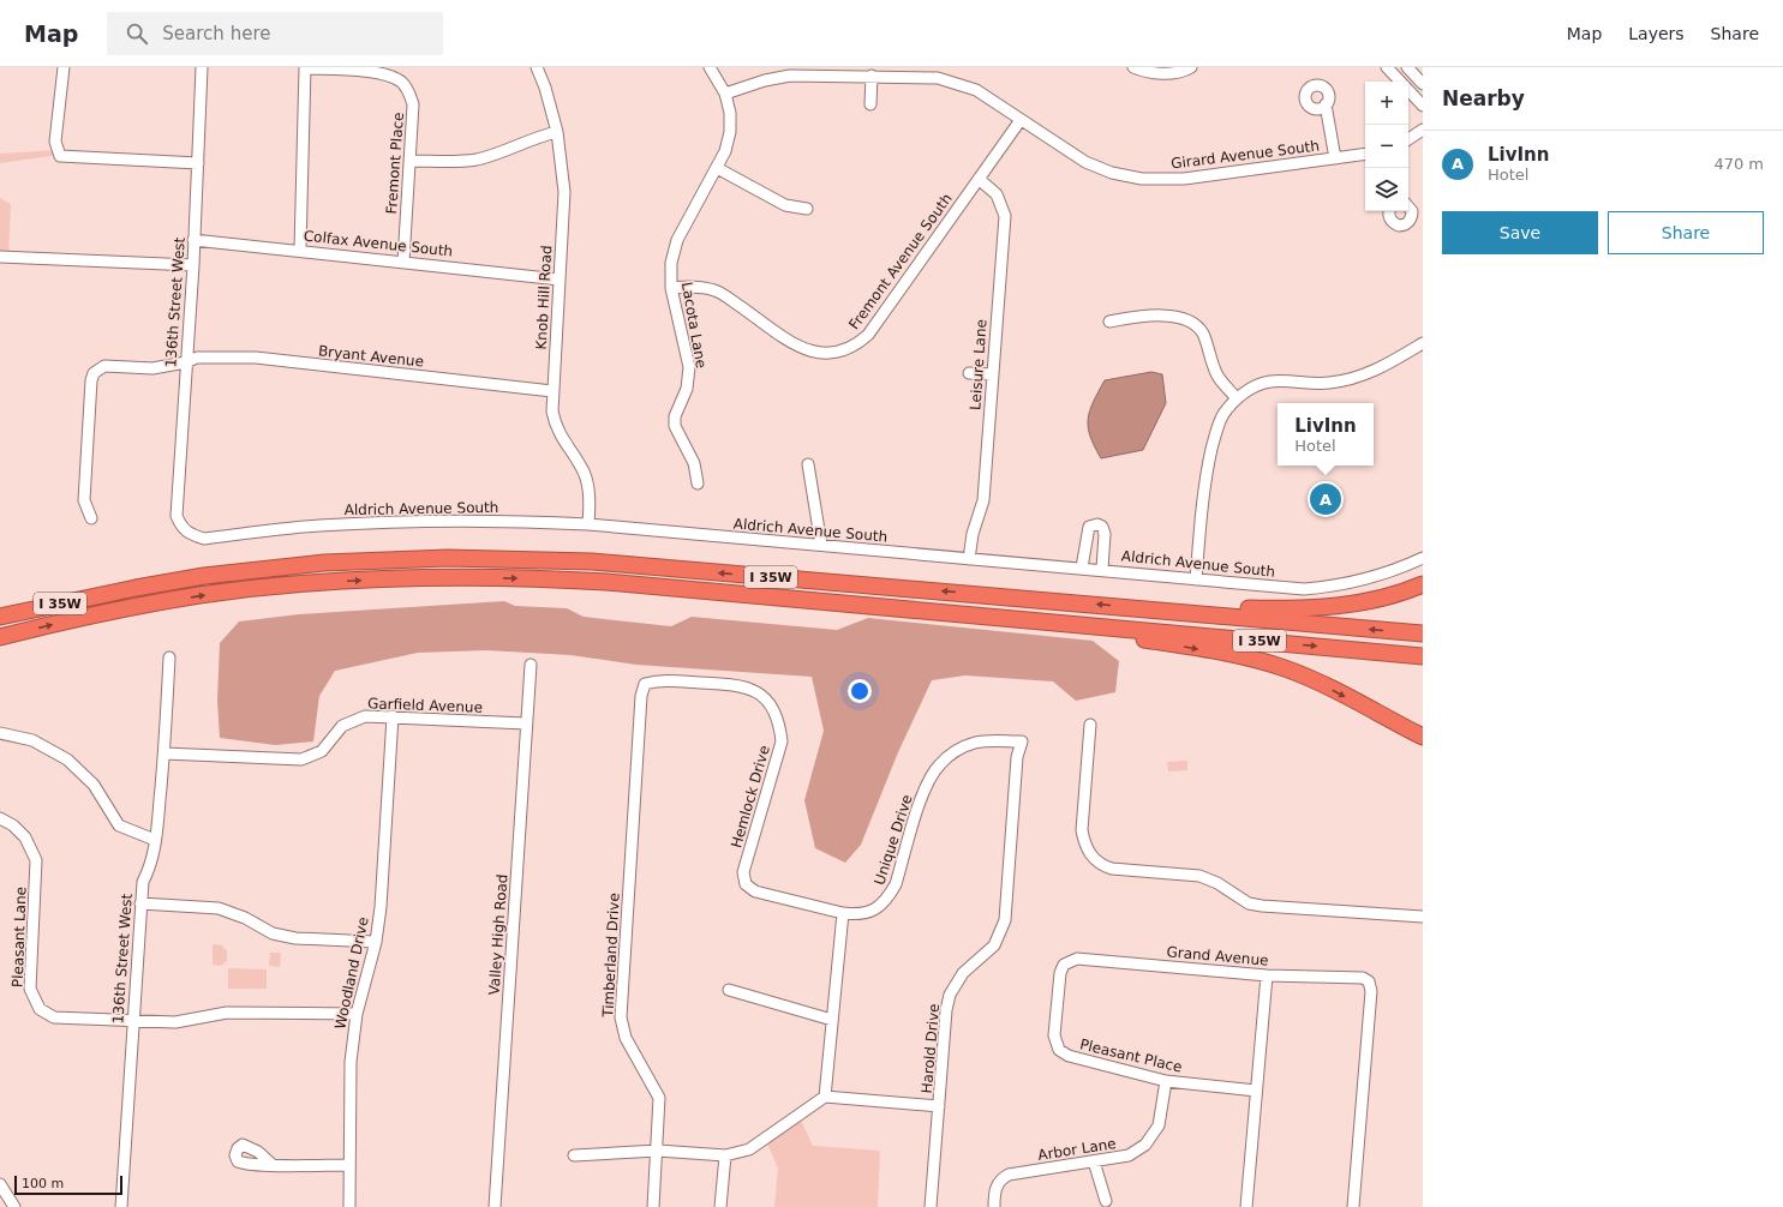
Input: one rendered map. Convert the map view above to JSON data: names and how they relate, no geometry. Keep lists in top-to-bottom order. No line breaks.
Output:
{"streets":{"highway":["I 35W"],"street":["Girard Avenue South","Fremont Place","Colfax Avenue South","Fremont Avenue South","Knob Hill Road","136th Street West","Lacota Lane","Bryant Avenue","Leisure Lane","Aldrich Avenue South","Garfield Avenue","Hemlock Drive","Unique Drive","Valley High Road","Pleasant Lane","Timberland Drive","Grand Avenue","Woodland Drive","Harold Drive","Pleasant Place","Arbor Lane"]},"crossings":[["Girard Avenue South","Fremont Avenue South"],["Girard Avenue South","Lacota Lane"],["Fremont Place","Colfax Avenue South"],["Colfax Avenue South","Knob Hill Road"],["Colfax Avenue South","136th Street West"],["Fremont Avenue South","Lacota Lane"],["Fremont Avenue South","Leisure Lane"],["Knob Hill Road","Bryant Avenue"],["Knob Hill Road","Aldrich Avenue South"],["136th Street West","Bryant Avenue"],["136th Street West","Aldrich Avenue South"],["136th Street West","Garfield Avenue"],["136th Street West","Pleasant Lane"],["Leisure Lane","Aldrich Avenue South"],["Garfield Avenue","Valley High Road"],["Garfield Avenue","Woodland Drive"],["Hemlock Drive","Unique Drive"],["Hemlock Drive","Timberland Drive"],["Unique Drive","Harold Drive"],["Pleasant Lane","Woodland Drive"],["Grand Avenue","Pleasant Place"],["Pleasant Place","Arbor Lane"]],"scale_bar":"100 m","page":{"header":"Map","search":"Search here","nav":["Map","Layers","Share"],"heading":"Nearby","map_buttons":["+","−"],"list":[{"mark":"A","name":"LivInn","note":"Hotel","value":"470 m"}],"buttons":["Save","Share"],"popup":["LivInn","Hotel"],"pins":"A","scale":"100 m"}}
